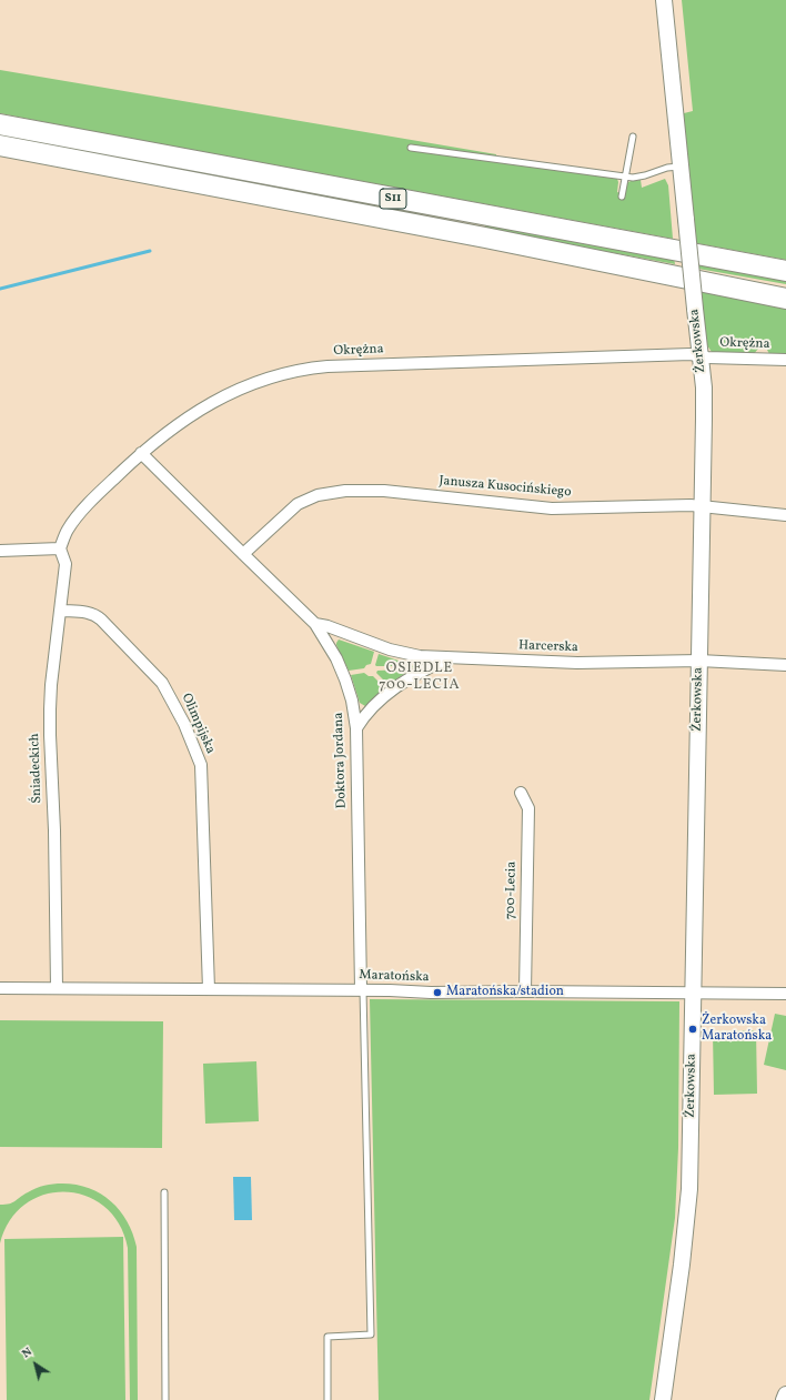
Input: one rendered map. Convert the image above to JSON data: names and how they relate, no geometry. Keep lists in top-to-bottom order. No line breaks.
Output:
{"streets":{"highway":["S11"],"street":["Żerkowska","Okrężna","Janusza Kusocińskiego","Harcerska","Olimpijska","Doktora Jordana","Śniadeckich","700-Lecia","Maratońska"]},"crossings":[["Żerkowska","Okrężna"],["Żerkowska","Janusza Kusocińskiego"],["Żerkowska","Harcerska"],["Żerkowska","Maratońska"],["Okrężna","Doktora Jordana"],["Okrężna","Śniadeckich"],["Janusza Kusocińskiego","Doktora Jordana"],["Harcerska","Doktora Jordana"],["Olimpijska","Śniadeckich"],["Olimpijska","Maratońska"],["Doktora Jordana","Maratońska"],["Śniadeckich","Maratońska"],["700-Lecia","Maratońska"]],"districts":["OSIEDLE 700-LECIA"],"places":["Maratońska/stadion","Żerkowska Maratońska"],"north":"top left"}
